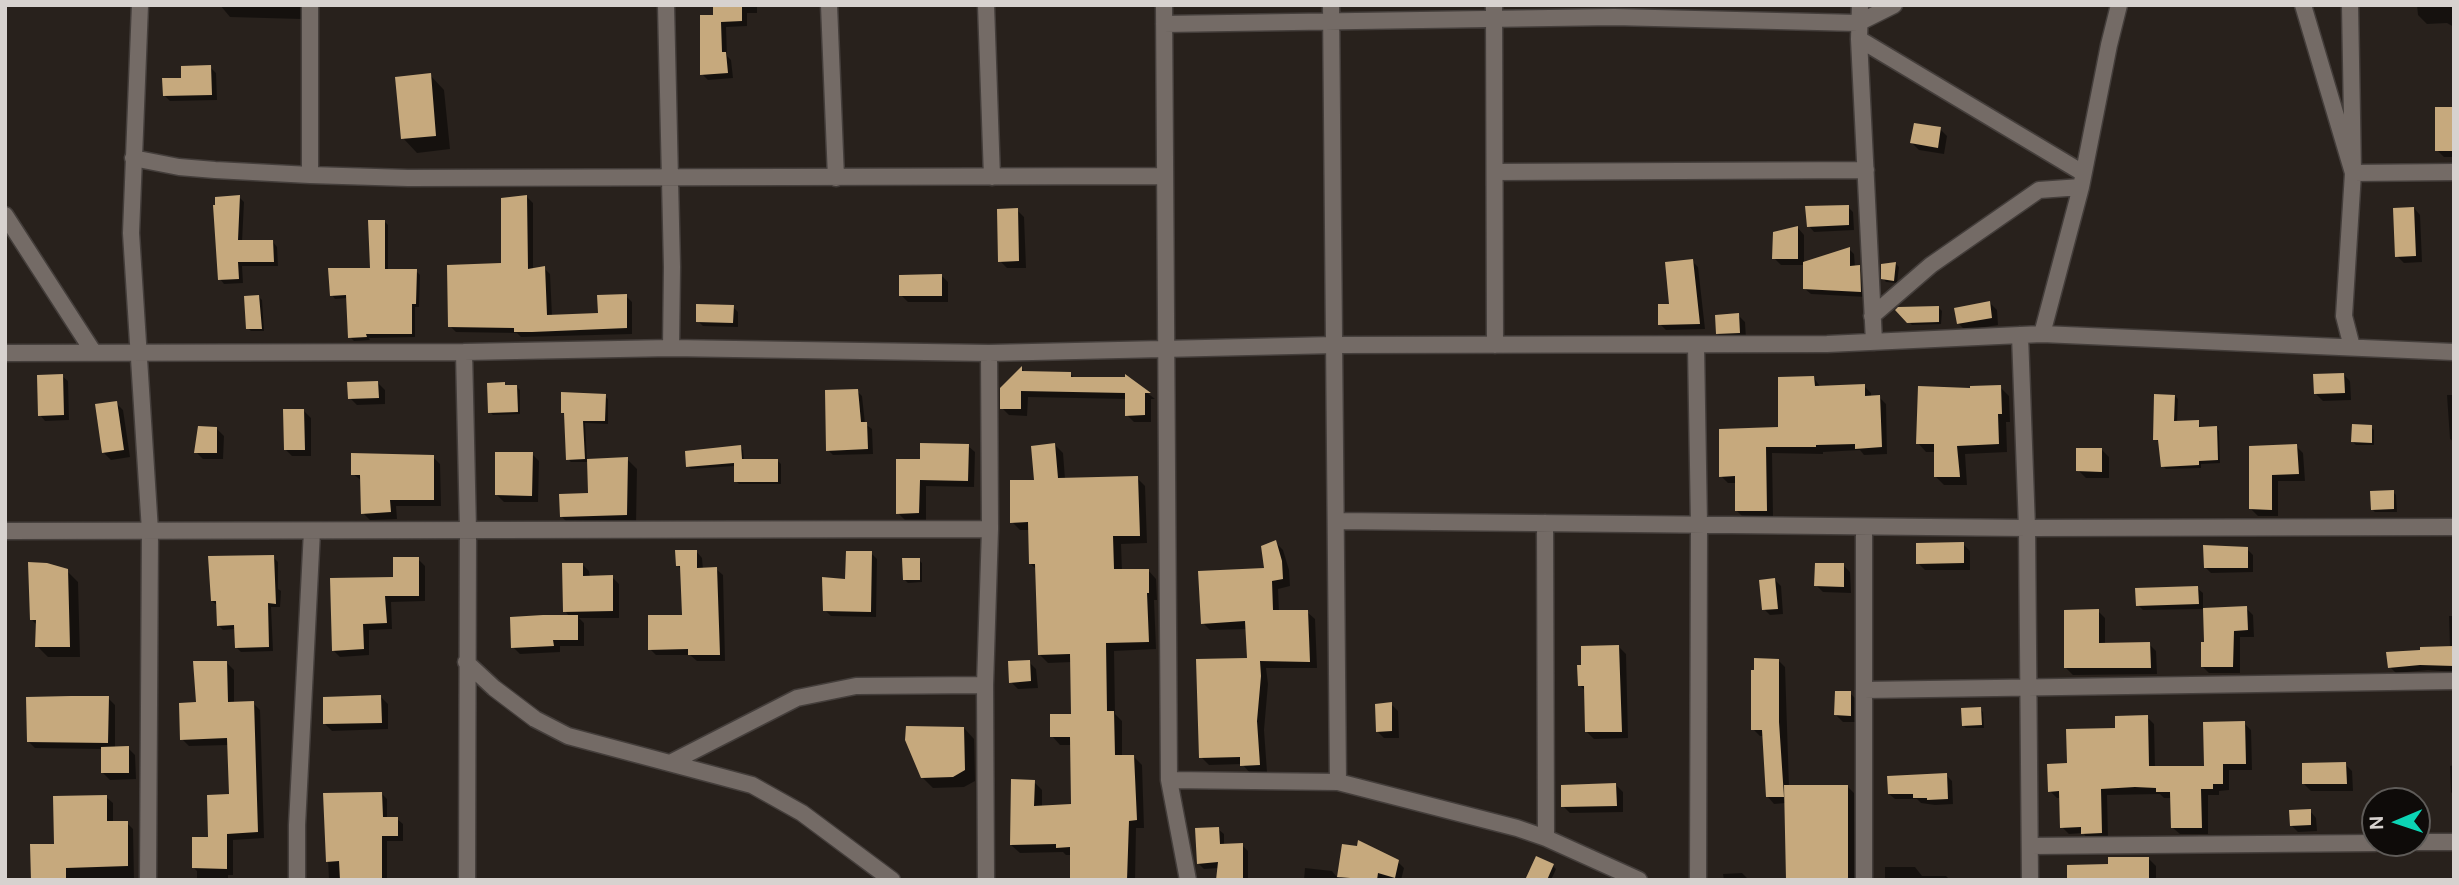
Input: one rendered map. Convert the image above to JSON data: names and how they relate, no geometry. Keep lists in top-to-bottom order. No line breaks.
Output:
{"north":"left"}
